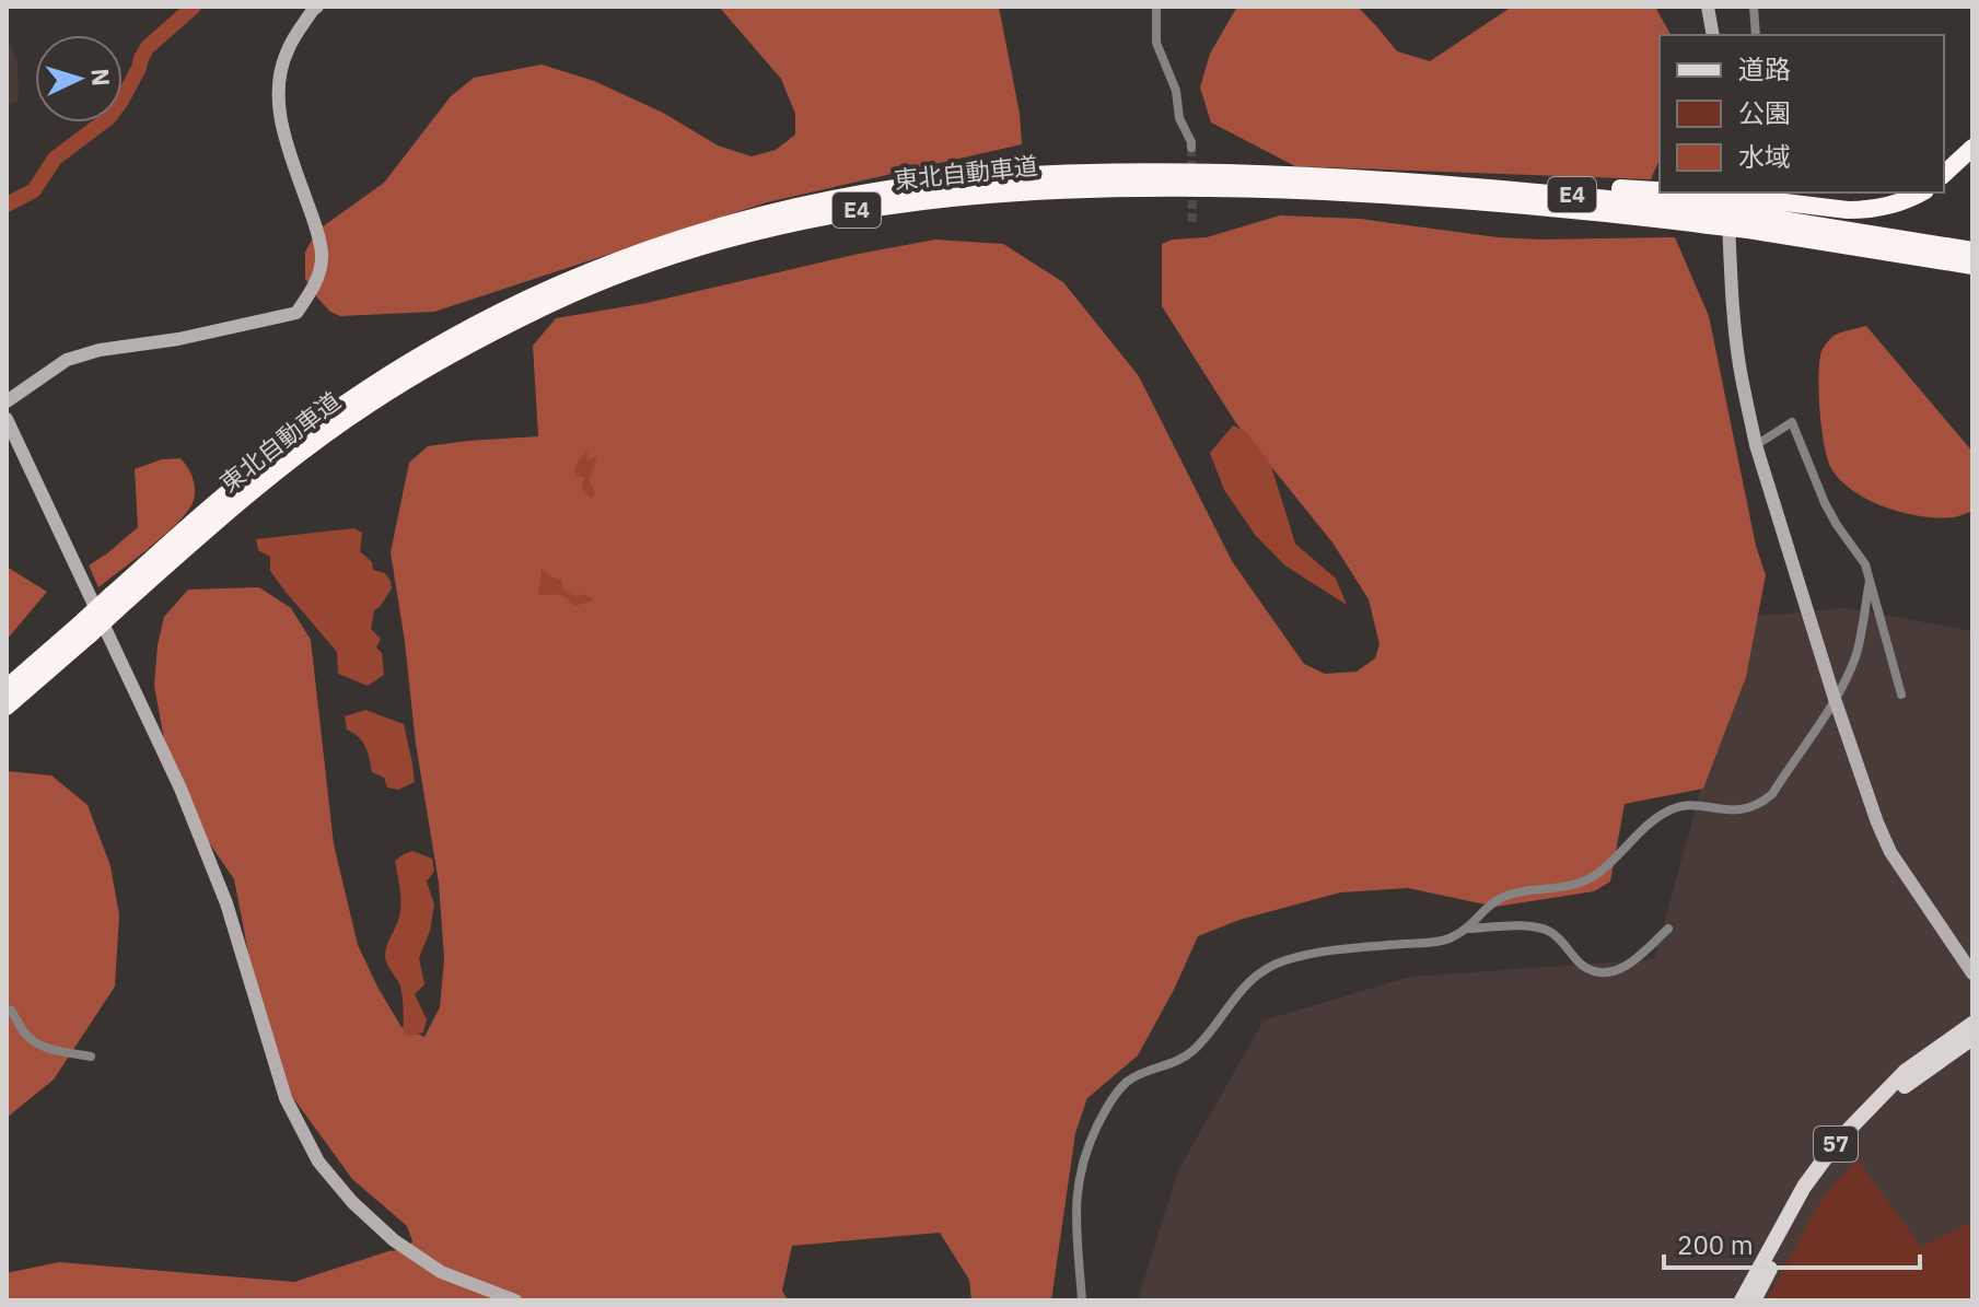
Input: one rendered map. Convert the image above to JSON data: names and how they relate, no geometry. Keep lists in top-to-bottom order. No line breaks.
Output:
{"streets":{"highway":["東北自動車道","E4"],"main road":["57"]},"legend":["道路","公園","水域"],"scale_bar":"200 m","north":"right"}
